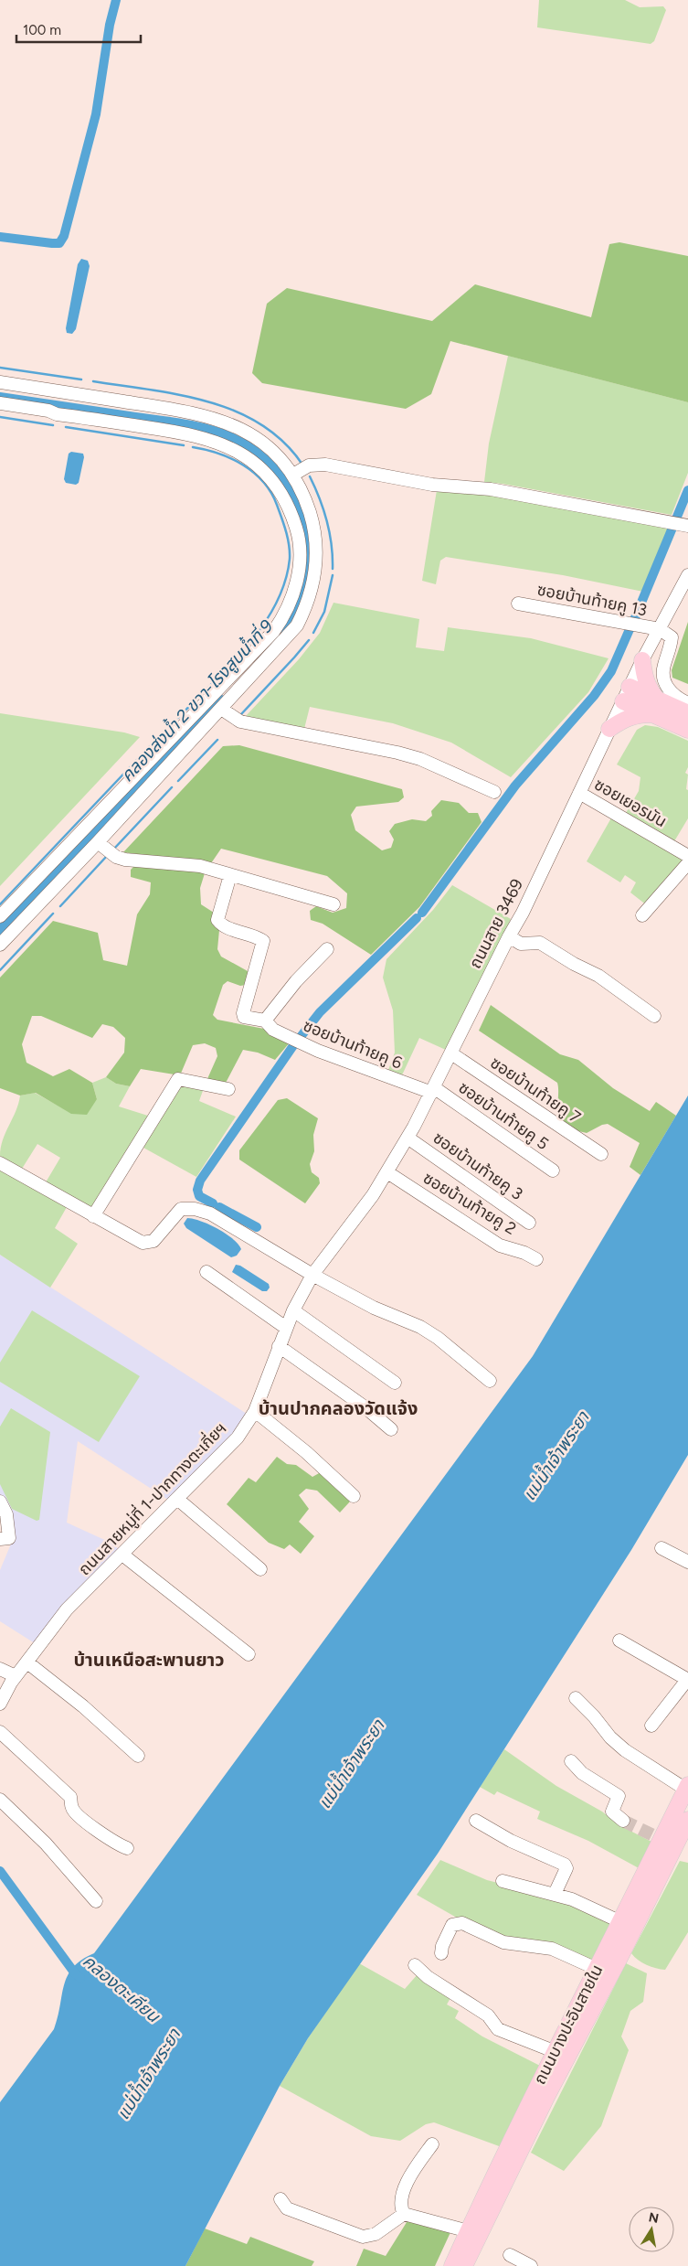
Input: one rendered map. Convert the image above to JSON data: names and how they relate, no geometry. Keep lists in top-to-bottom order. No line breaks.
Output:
{"streets":{"main road":["ถนนบางปะอินสายใน"],"street":["ซอยบ้านท้ายคู 13","ซอยเยอรมัน","ถนนสาย 3469","ซอยบ้านท้ายคู 6","ซอยบ้านท้ายคู 7","ซอยบ้านท้ายคู 5","ซอยบ้านท้ายคู 3","ซอยบ้านท้ายคู 2","ถนนสายหมู่ที่ 1-ปากทางตะเกี่ยฯ"]},"crossings":[["ซอยบ้านท้ายคู 13","ถนนสาย 3469"],["ซอยเยอรมัน","ถนนสาย 3469"],["ถนนสาย 3469","ซอยบ้านท้ายคู 6"],["ถนนสาย 3469","ซอยบ้านท้ายคู 7"],["ถนนสาย 3469","ซอยบ้านท้ายคู 5"],["ถนนสาย 3469","ซอยบ้านท้ายคู 3"],["ถนนสาย 3469","ซอยบ้านท้ายคู 2"],["ถนนสาย 3469","ถนนสายหมู่ที่ 1-ปากทางตะเกี่ยฯ"],["ซอยบ้านท้ายคู 6","ซอยบ้านท้ายคู 5"]],"districts":["บ้านปากคลองวัดแจ้ง","บ้านเหนือสะพานยาว"],"water":["คลองส่งน้ำ 2 ขวา-โรงสูบน้ำที่ 9","แม่น้ำเจ้าพระยา","คลองตะเคียน"],"scale_bar":"100 m","north":"top"}
